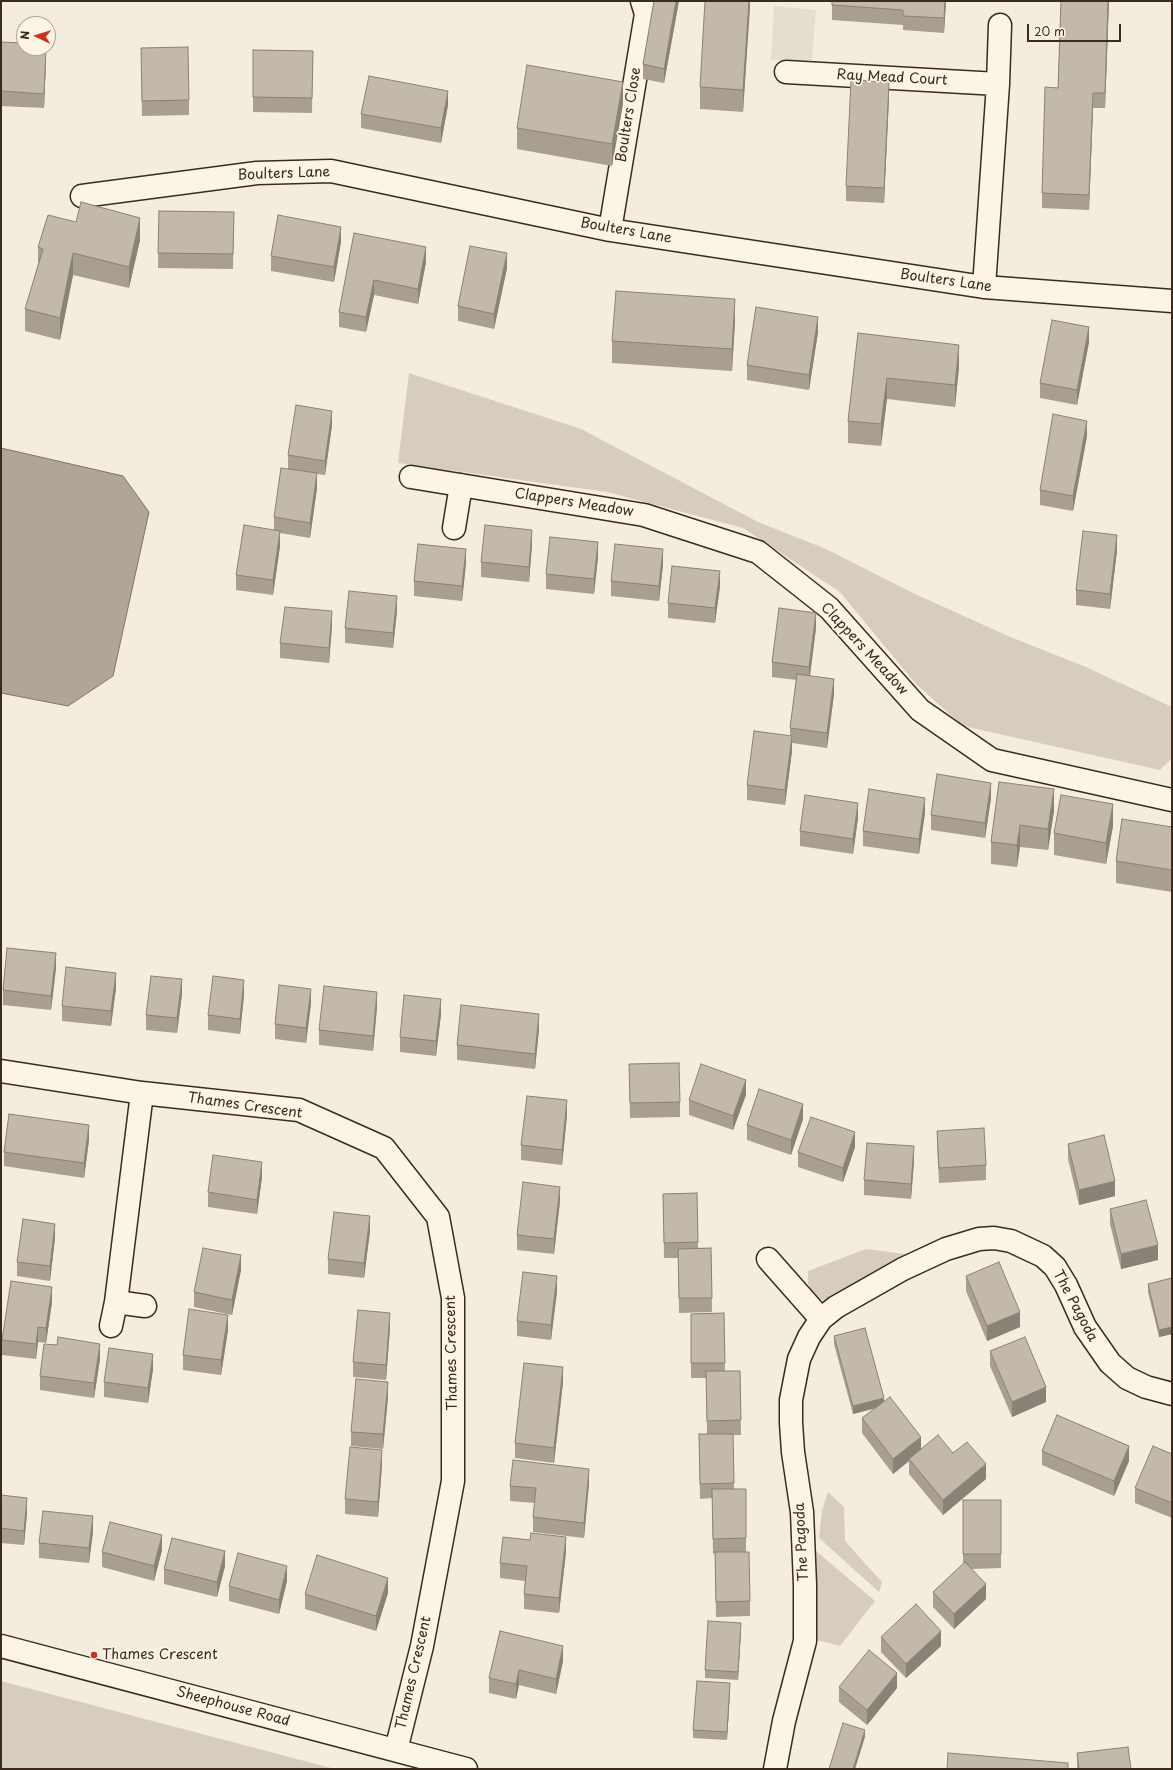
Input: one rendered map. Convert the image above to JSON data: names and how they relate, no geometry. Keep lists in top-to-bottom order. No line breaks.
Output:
{"streets":{"street":["Ray Mead Court","Boulters Close","Boulters Lane","Clappers Meadow","Thames Crescent","The Pagoda","Sheephouse Road"]},"crossings":[["Boulters Close","Boulters Lane"],["Thames Crescent","Sheephouse Road"]],"places":["Thames Crescent"],"scale_bar":"20 m","north":"left"}
